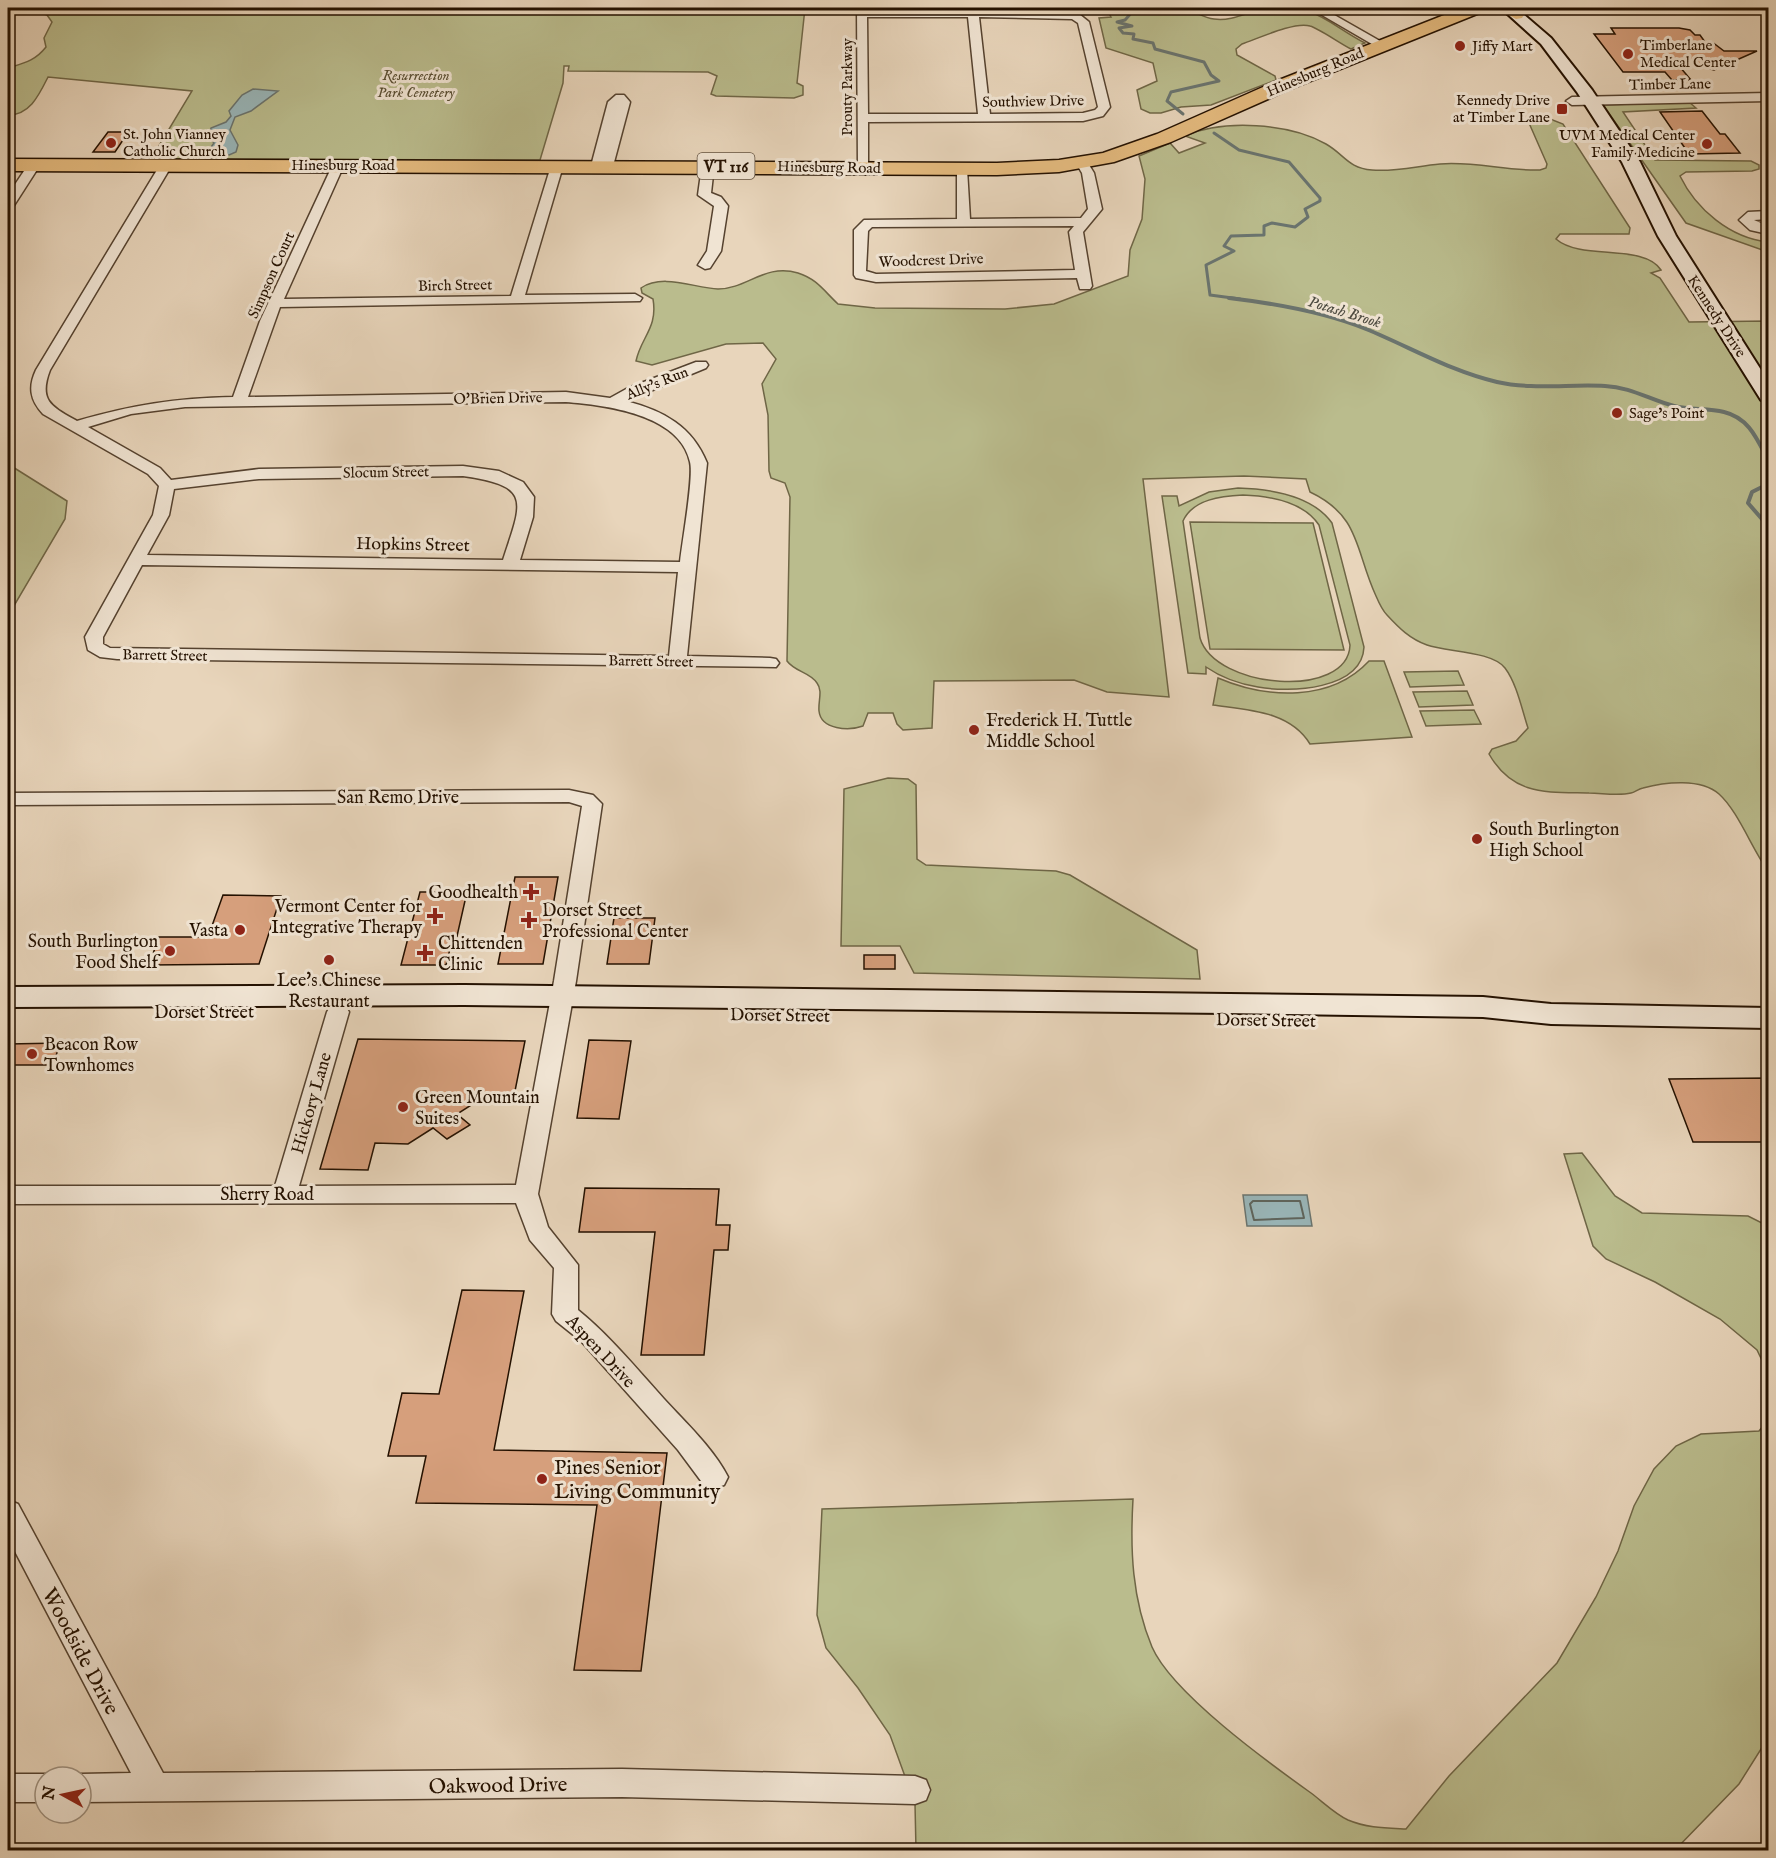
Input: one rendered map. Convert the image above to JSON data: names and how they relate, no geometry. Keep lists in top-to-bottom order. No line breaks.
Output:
{"streets":{"main road":["Hinesburg Road","VT 116","Kennedy Drive","Dorset Street"],"street":["Timber Lane","Prouty Parkway","Southview Drive","Woodcrest Drive","Simpson Court","Birch Street","Ally's Run","O'Brien Drive","Slocum Street","Hopkins Street","Barrett Street","San Remo Drive","Hickory Lane","Sherry Road","Aspen Drive","Woodside Drive","Oakwood Drive"]},"crossings":[["Hinesburg Road","Prouty Parkway"],["Hinesburg Road","Simpson Court"],["Timber Lane","Kennedy Drive"],["Prouty Parkway","Southview Drive"],["Simpson Court","Birch Street"],["Simpson Court","O'Brien Drive"],["Ally's Run","O'Brien Drive"],["O'Brien Drive","Hopkins Street"],["O'Brien Drive","Barrett Street"],["Slocum Street","Hopkins Street"],["Slocum Street","Barrett Street"],["Hopkins Street","Barrett Street"],["San Remo Drive","Dorset Street"],["San Remo Drive","Aspen Drive"],["Dorset Street","Hickory Lane"],["Dorset Street","Aspen Drive"],["Hickory Lane","Sherry Road"],["Sherry Road","Aspen Drive"],["Woodside Drive","Oakwood Drive"]],"water":["Potash Brook"],"parks":["Resurrection Park Cemetery"],"places":{"other":["Jiffy Mart","Timberlane Medical Center","St. John Vianney Catholic Church","UVM Medical Center Family Medicine","Sage's Point","Frederick H. Tuttle Middle School","South Burlington High School","Vasta","South Burlington Food Shelf","Lee's Chinese Restaurant","Beacon Row Townhomes","Green Mountain Suites","Pines Senior Living Community"],"transit":["Kennedy Drive at Timber Lane"],"health":["Goodhealth","Vermont Center for Integrative Therapy","Dorset Street Professional Center","Chittenden Clinic"]},"north":"left"}
